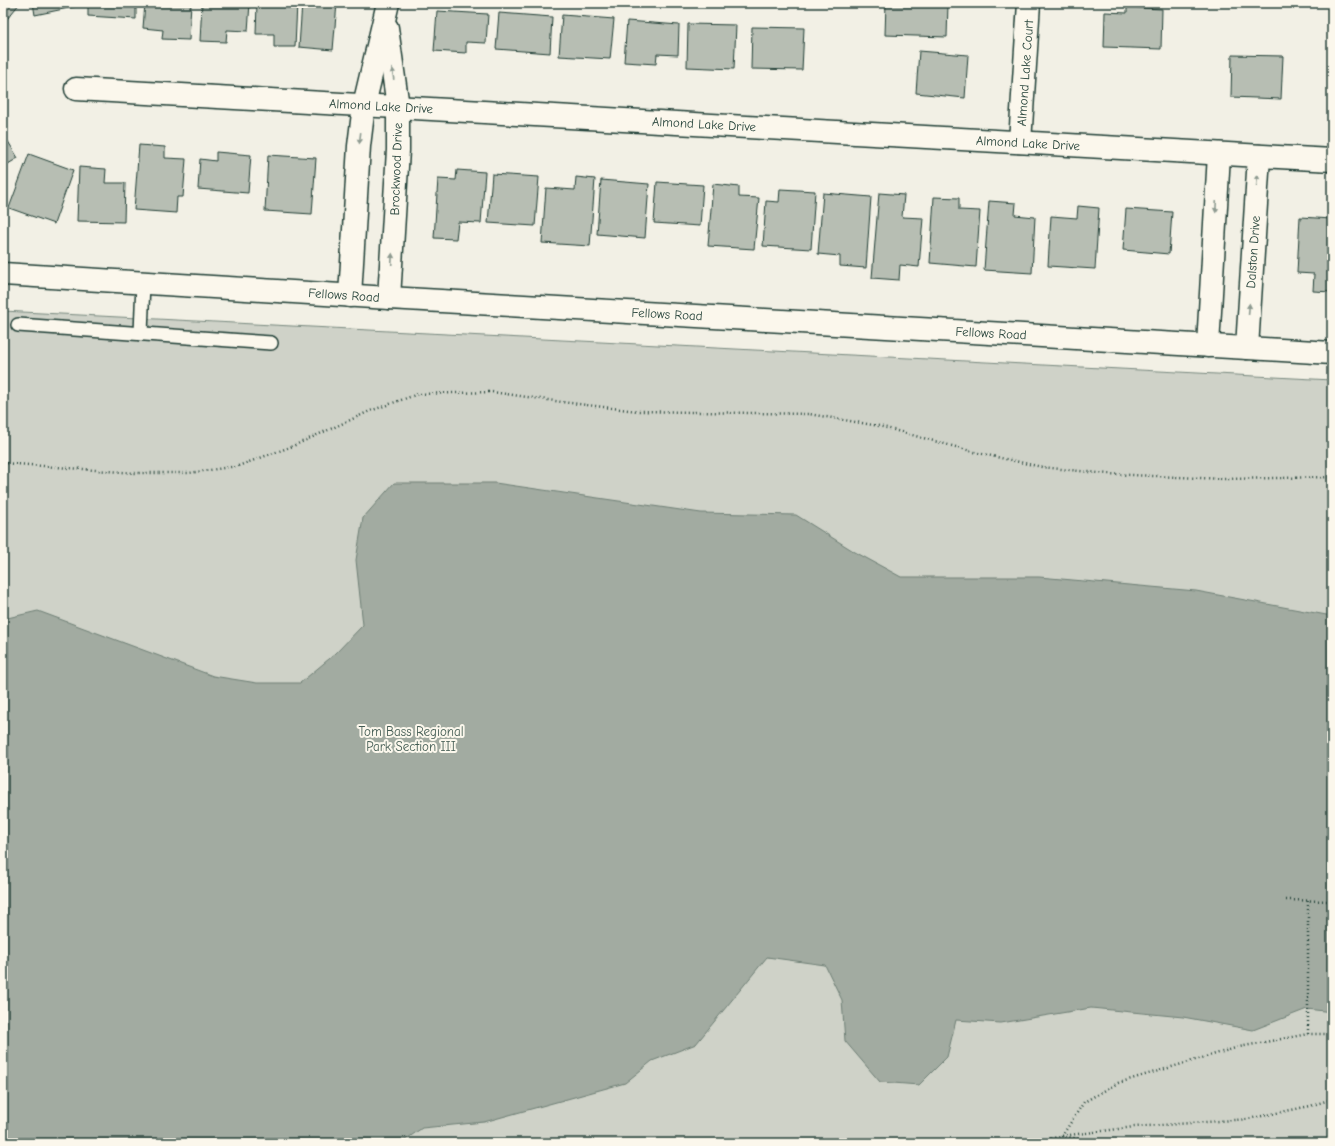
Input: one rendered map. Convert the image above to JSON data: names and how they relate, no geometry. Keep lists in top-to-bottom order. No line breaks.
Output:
{"streets":{"street":["Almond Lake Court","Almond Lake Drive","Brockwood Drive","Dalston Drive","Fellows Road"]},"crossings":[["Almond Lake Court","Almond Lake Drive"],["Almond Lake Drive","Brockwood Drive"],["Almond Lake Drive","Dalston Drive"],["Brockwood Drive","Fellows Road"],["Dalston Drive","Fellows Road"]],"parks":["Tom Bass Regional Park Section III"]}
